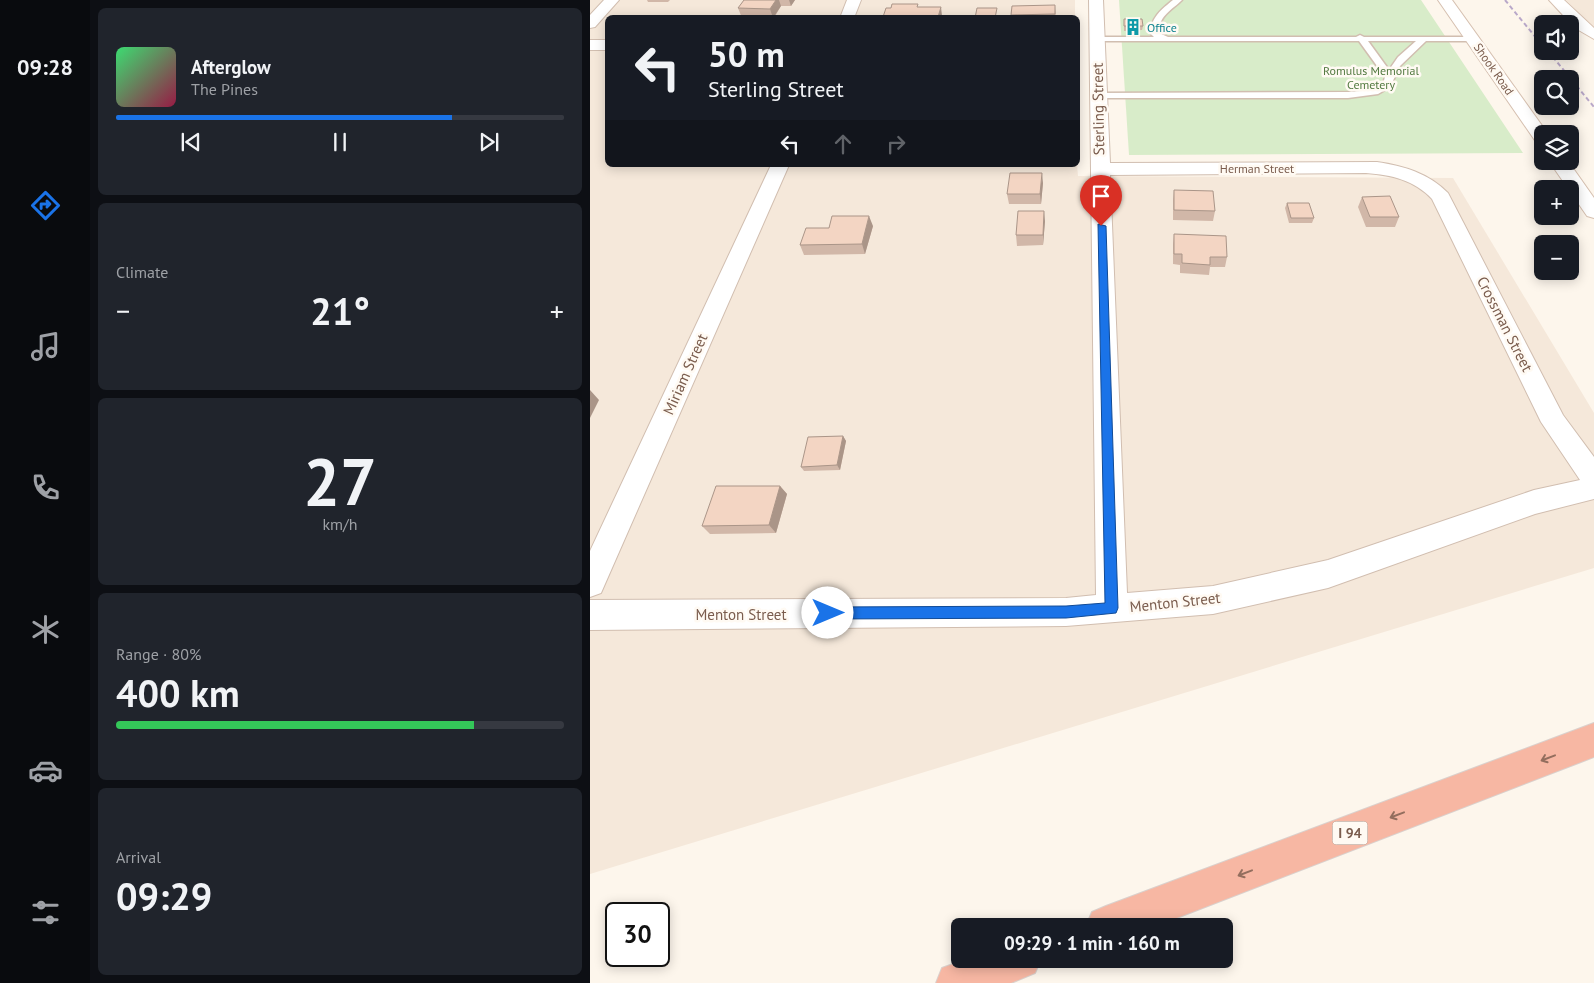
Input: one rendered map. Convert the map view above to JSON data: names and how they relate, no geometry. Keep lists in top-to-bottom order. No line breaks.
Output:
{"streets":{"highway":["I 94"],"street":["Shook Road","Sterling Street","Herman Street","Crossman Street","Miriam Street","Menton Street"]},"crossings":[["Sterling Street","Herman Street"],["Sterling Street","Menton Street"],["Herman Street","Crossman Street"]],"parks":["Romulus Memorial Cemetery"],"places":{"building":["Office"]},"page":{"tabs":"09:28","map_buttons":["+","−"],"turn":["50 m","Sterling Street"],"song":["Afterglow","The Pines"],"tile":["Climate",["27","km/h"],["Range · 80%","400 km"],["Arrival","09:29"]],"heat":["−","21°","+"],"limit":"30","trip":"09:29 · 1 min · 160 m"}}
